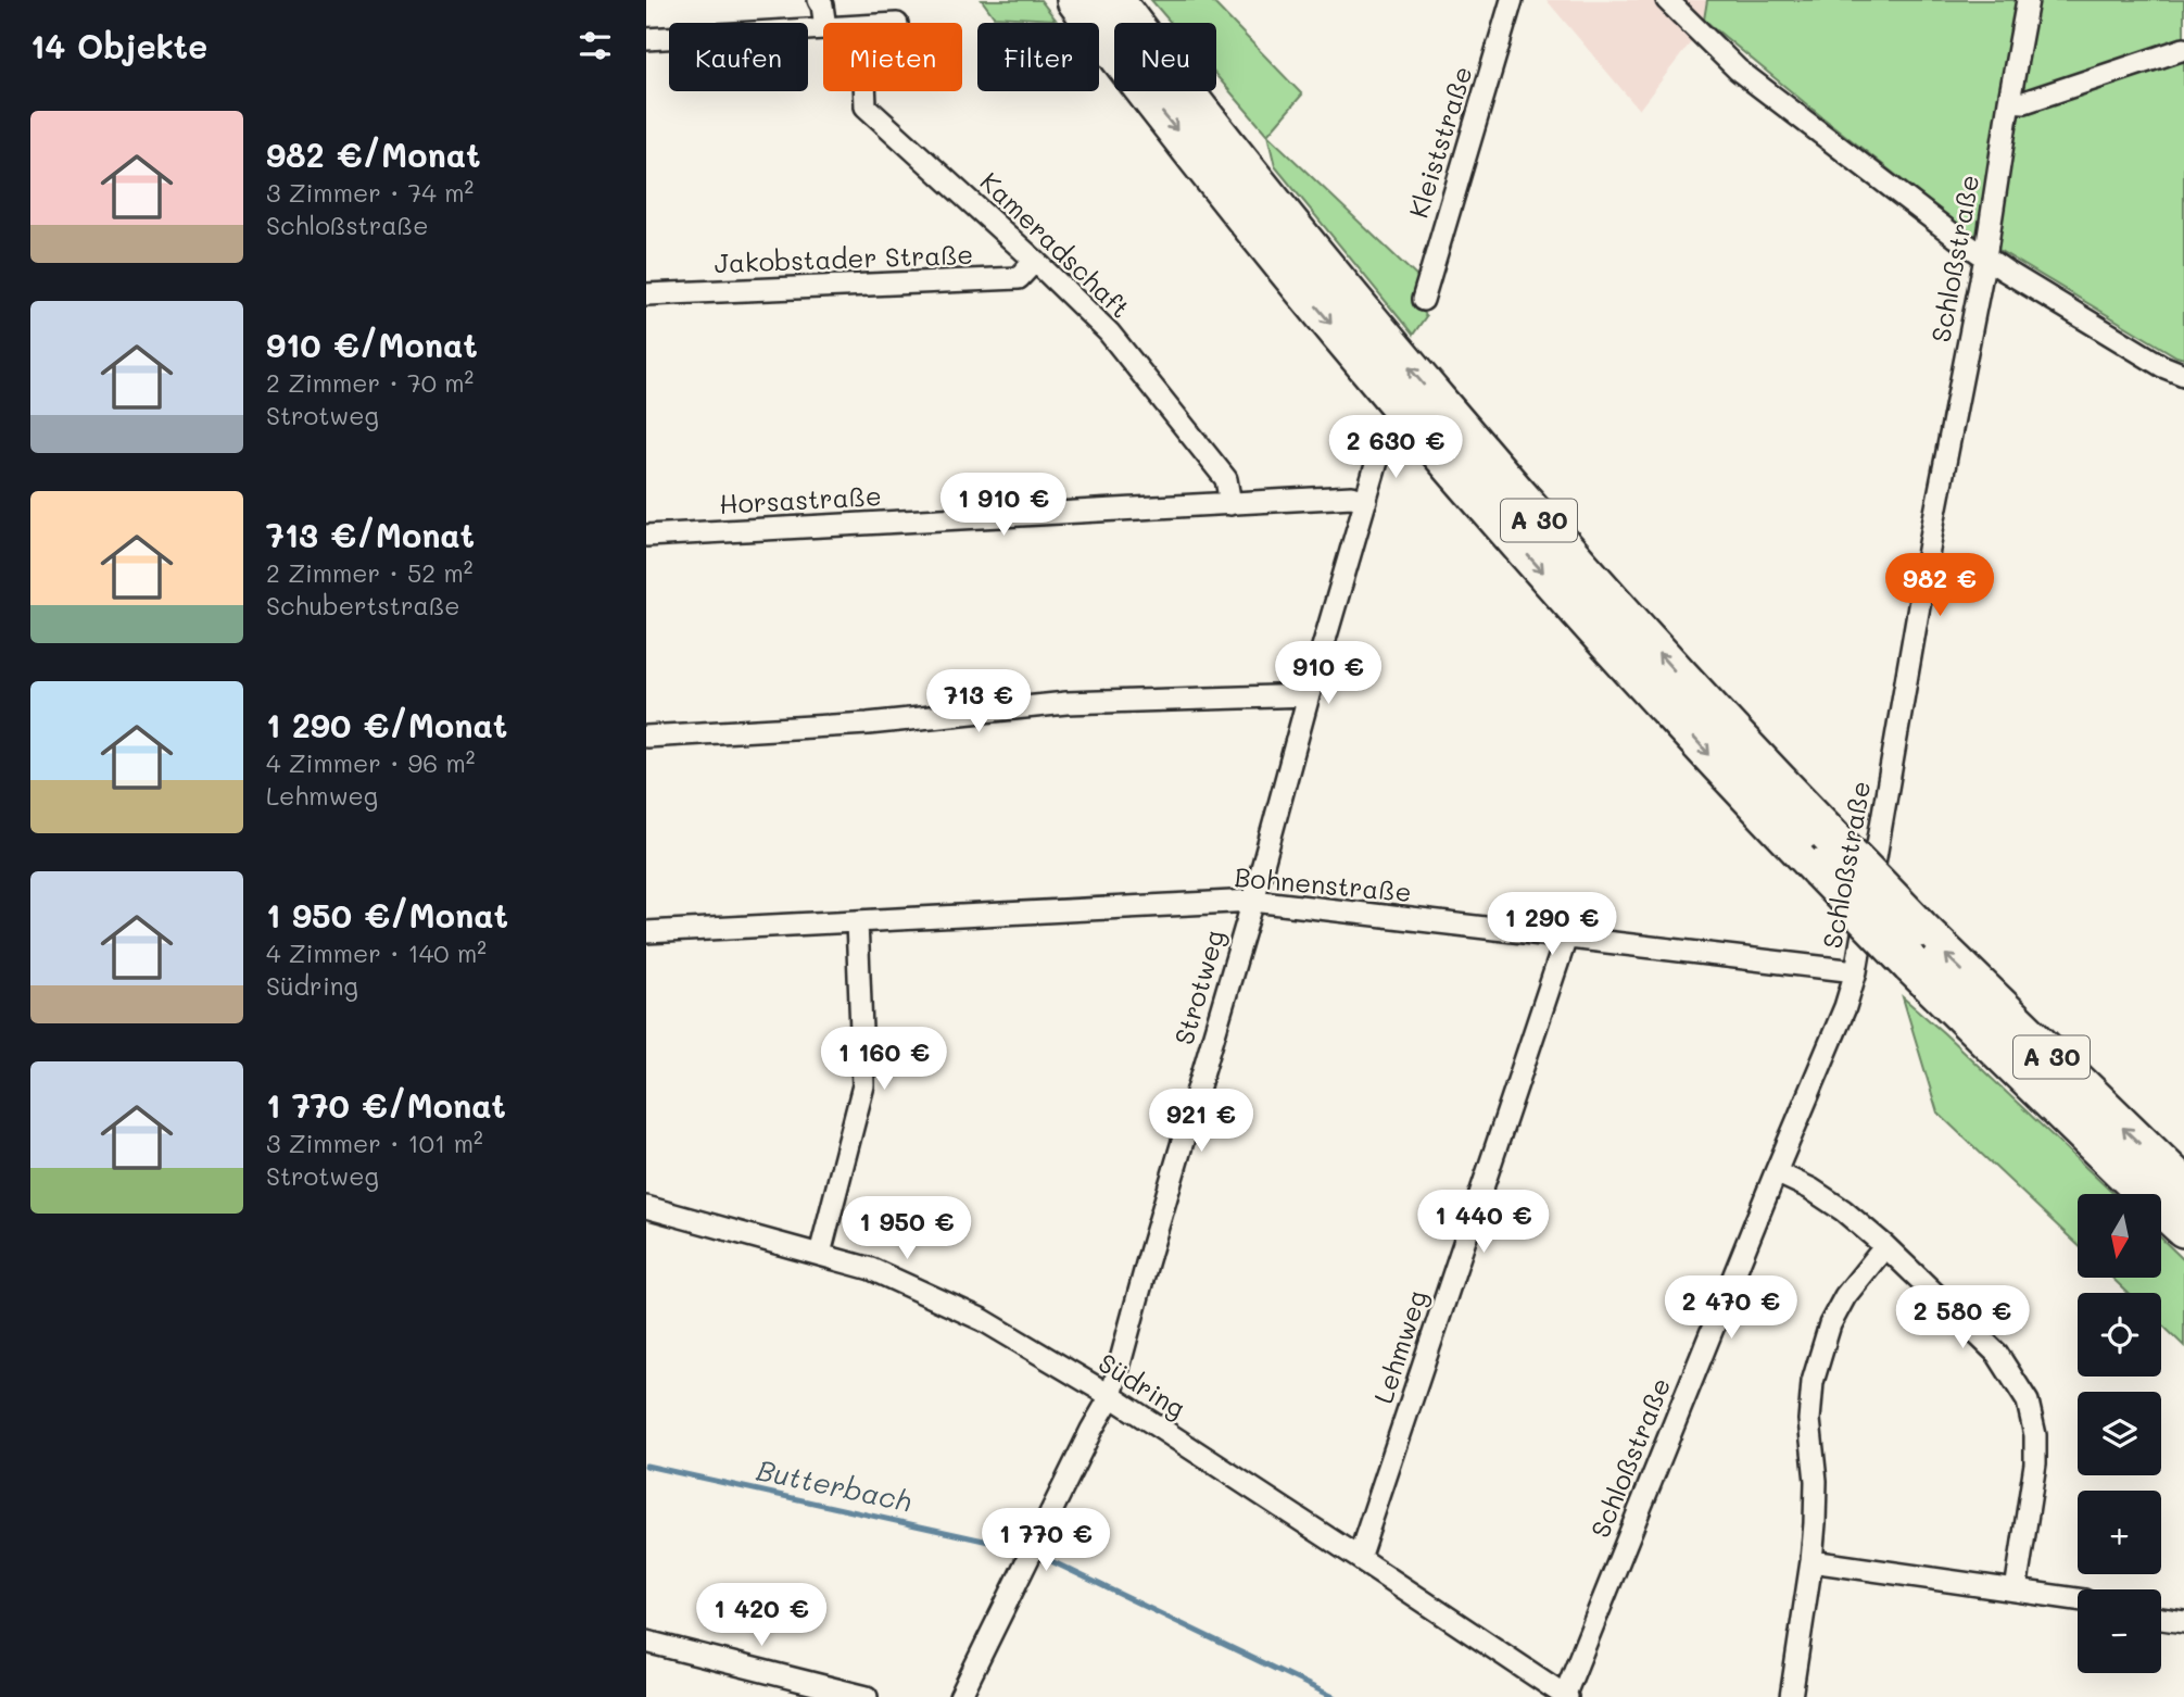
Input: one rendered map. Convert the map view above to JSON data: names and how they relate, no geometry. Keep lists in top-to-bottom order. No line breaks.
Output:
{"streets":{"highway":["A 30"],"street":["Kleiststraße","Kameradschaft","Schloßstraße","Jakobstader Straße","Horsastraße","Bohnenstraße","Strotweg","Lehmweg","Südring"]},"crossings":[["Kameradschaft","Jakobstader Straße"],["Kameradschaft","Horsastraße"],["Schloßstraße","Bohnenstraße"],["Schloßstraße","Südring"],["Horsastraße","Strotweg"],["Bohnenstraße","Strotweg"],["Bohnenstraße","Lehmweg"],["Strotweg","Südring"],["Lehmweg","Südring"]],"water":["Butterbach"],"north":"bottom","page":{"heading":"14 Objekte","chip":["Kaufen","Mieten","Filter","Neu"],"list":[{"name":"982 €/Monat","note":"3 Zimmer · 74 m² · Schloßstraße"},{"name":"910 €/Monat","note":"2 Zimmer · 70 m² · Strotweg"},{"name":"713 €/Monat","note":"2 Zimmer · 52 m² · Schubertstraße"},{"name":"1 290 €/Monat","note":"4 Zimmer · 96 m² · Lehmweg"},{"name":"1 950 €/Monat","note":"4 Zimmer · 140 m² · Südring"},{"name":"1 770 €/Monat","note":"3 Zimmer · 101 m² · Strotweg"}],"price":["2 630 €","1 910 €","982 €","910 €","713 €","1 290 €","1 160 €","921 €","1 440 €","1 950 €","2 470 €","2 580 €","1 770 €","1 420 €"],"map_buttons":["+","−"]}}
